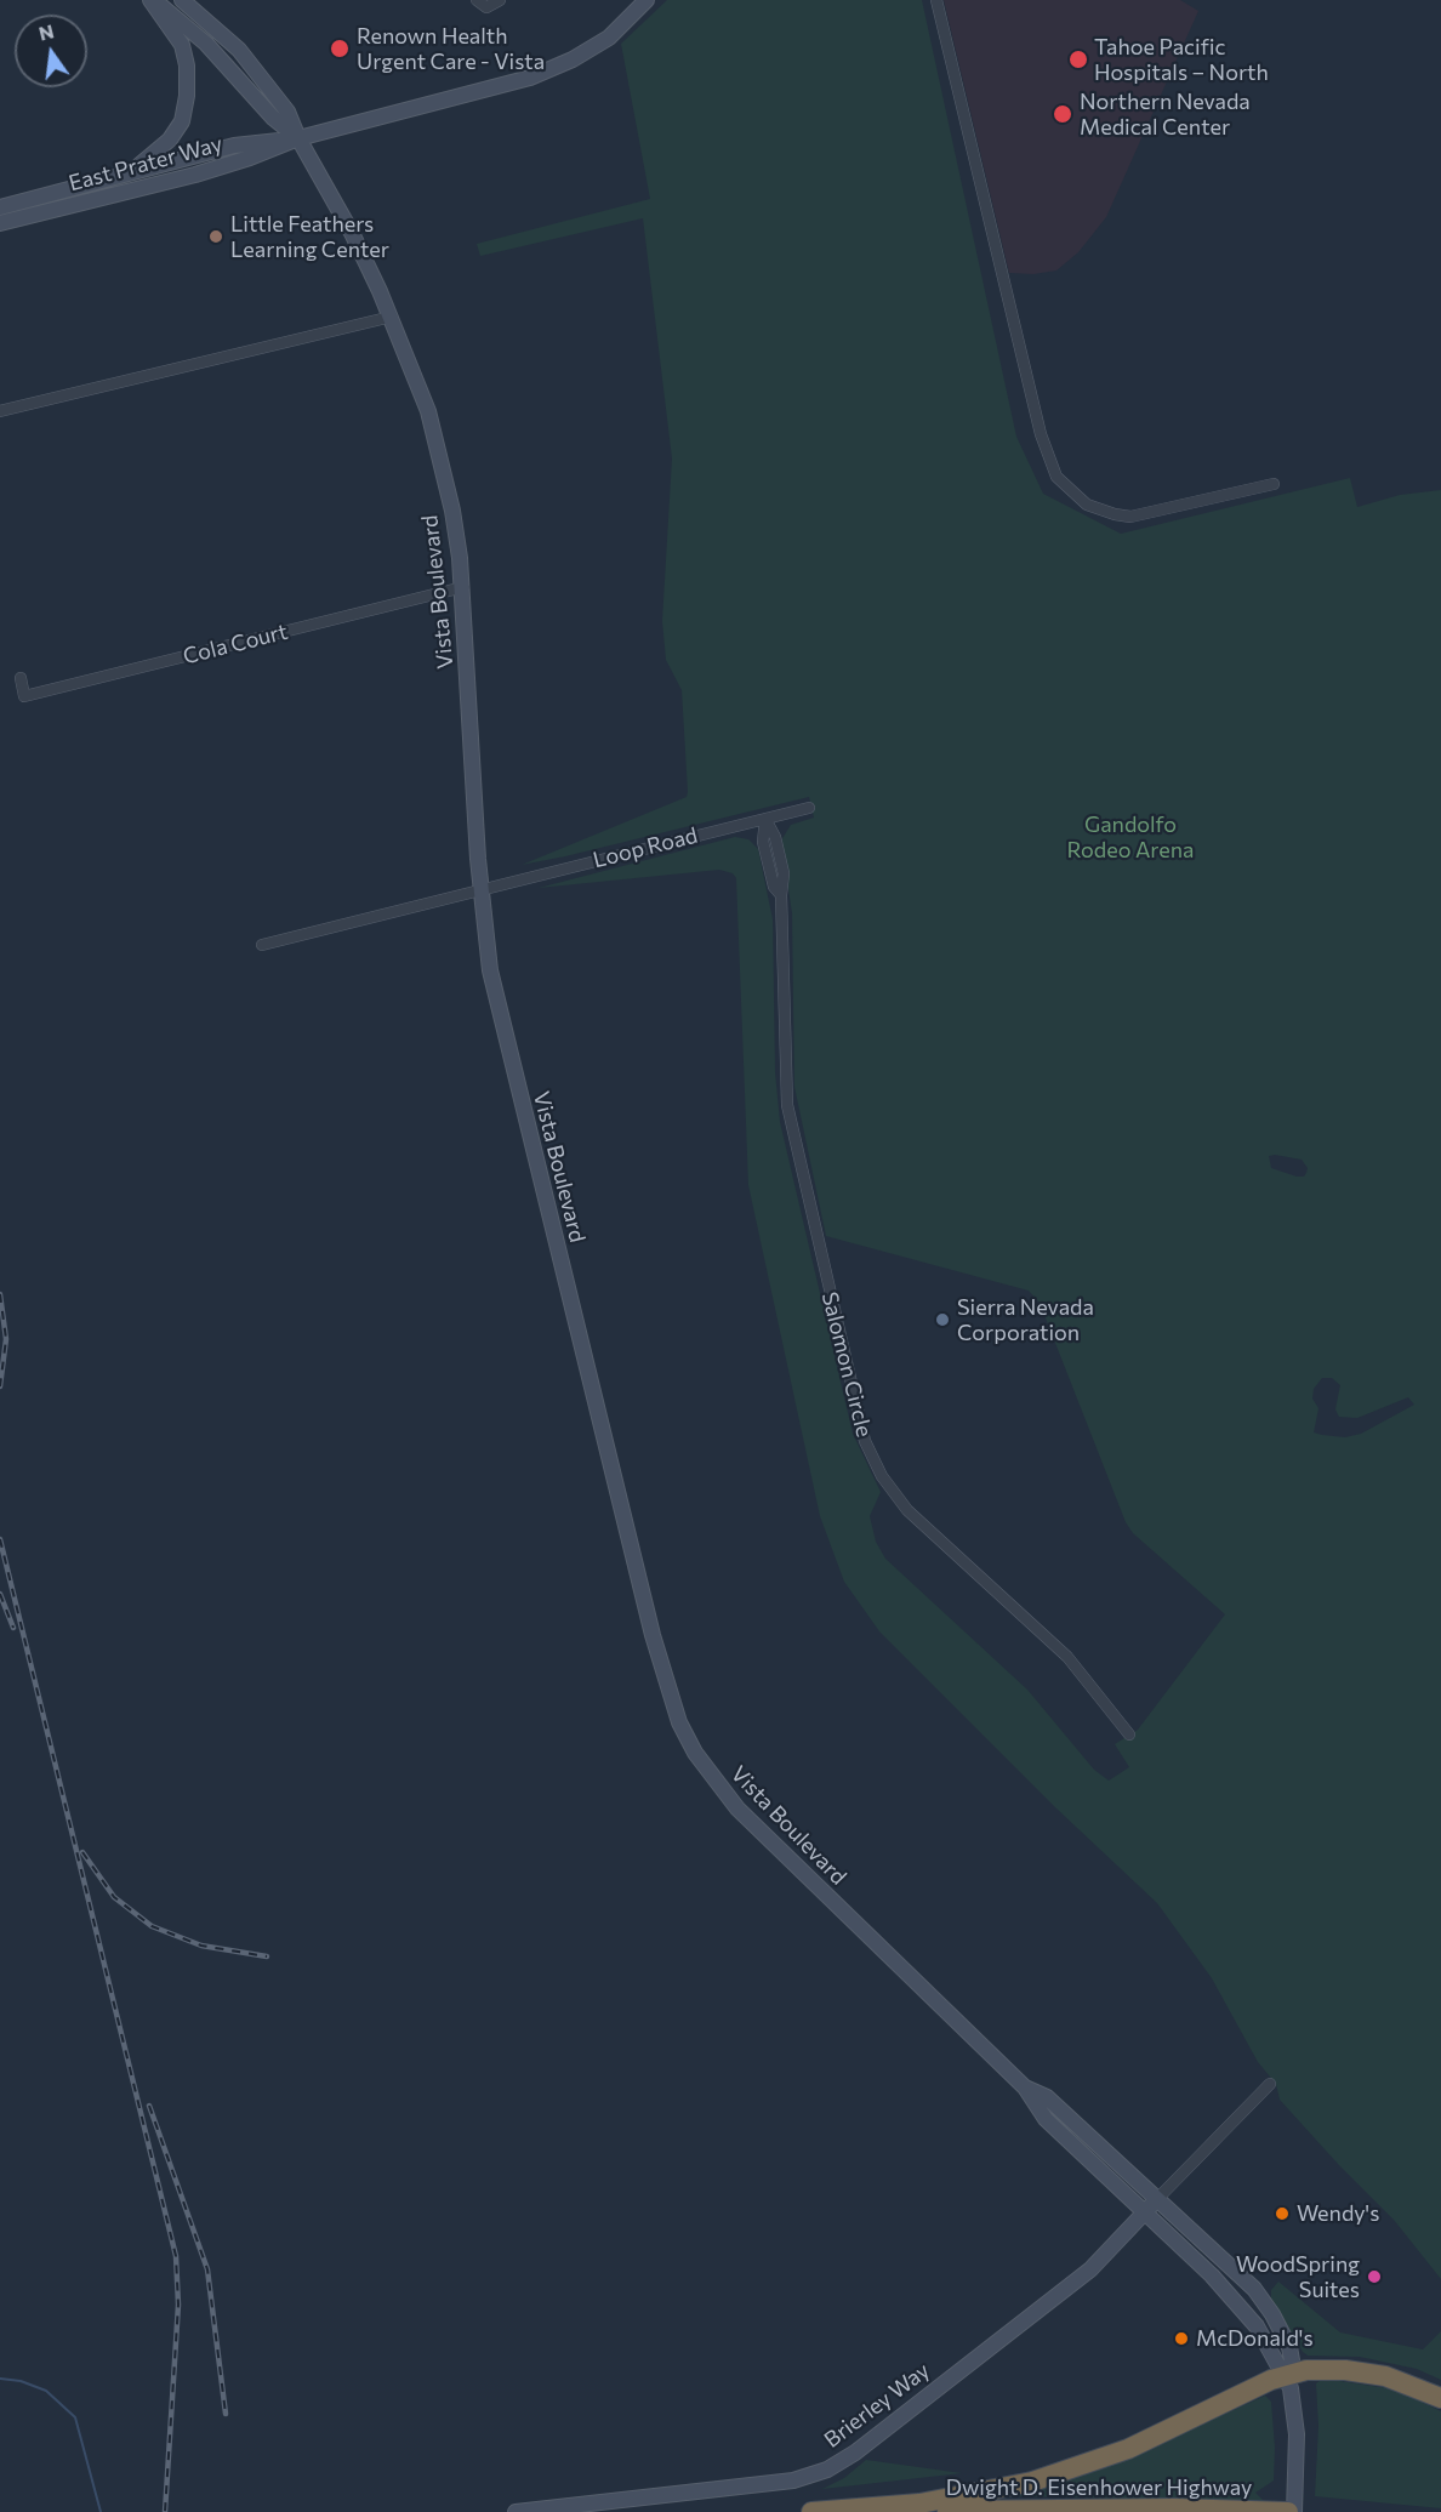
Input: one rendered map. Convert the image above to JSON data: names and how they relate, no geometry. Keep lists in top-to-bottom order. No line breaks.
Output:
{"streets":{"highway":["Dwight D. Eisenhower Highway"],"main road":["East Prater Way","Vista Boulevard","Brierley Way"],"street":["Cola Court","Loop Road","Salomon Circle"]},"crossings":[["East Prater Way","Vista Boulevard"],["Vista Boulevard","Cola Court"],["Vista Boulevard","Loop Road"],["Vista Boulevard","Brierley Way"],["Vista Boulevard","Dwight D. Eisenhower Highway"],["Loop Road","Salomon Circle"]],"parks":["Gandolfo Rodeo Arena"],"places":["Renown Health Urgent Care - Vista","Tahoe Pacific Hospitals – North","Northern Nevada Medical Center","Little Feathers Learning Center","Sierra Nevada Corporation","Wendy's","WoodSpring Suites","McDonald's"],"north":"top"}
